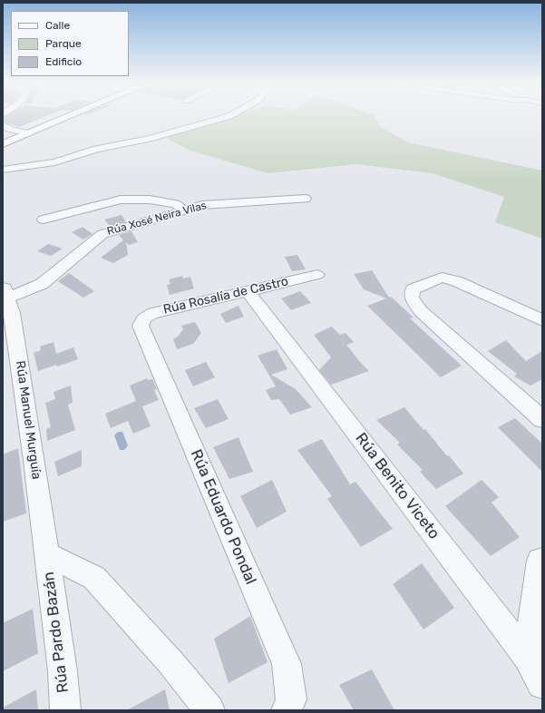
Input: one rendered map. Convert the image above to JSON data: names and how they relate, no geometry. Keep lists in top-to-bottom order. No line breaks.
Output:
{"streets":{"street":["Rúa Xosé Neira Vilas","Rúa Rosalía de Castro","Rúa Manuel Murguía","Rúa Benito Viceto","Rúa Eduardo Pondal","Rúa Pardo Bazán"]},"crossings":[["Rúa Xosé Neira Vilas","Rúa Manuel Murguía"],["Rúa Rosalía de Castro","Rúa Benito Viceto"],["Rúa Rosalía de Castro","Rúa Eduardo Pondal"],["Rúa Manuel Murguía","Rúa Pardo Bazán"]],"legend":["Calle","Parque","Edificio"]}
